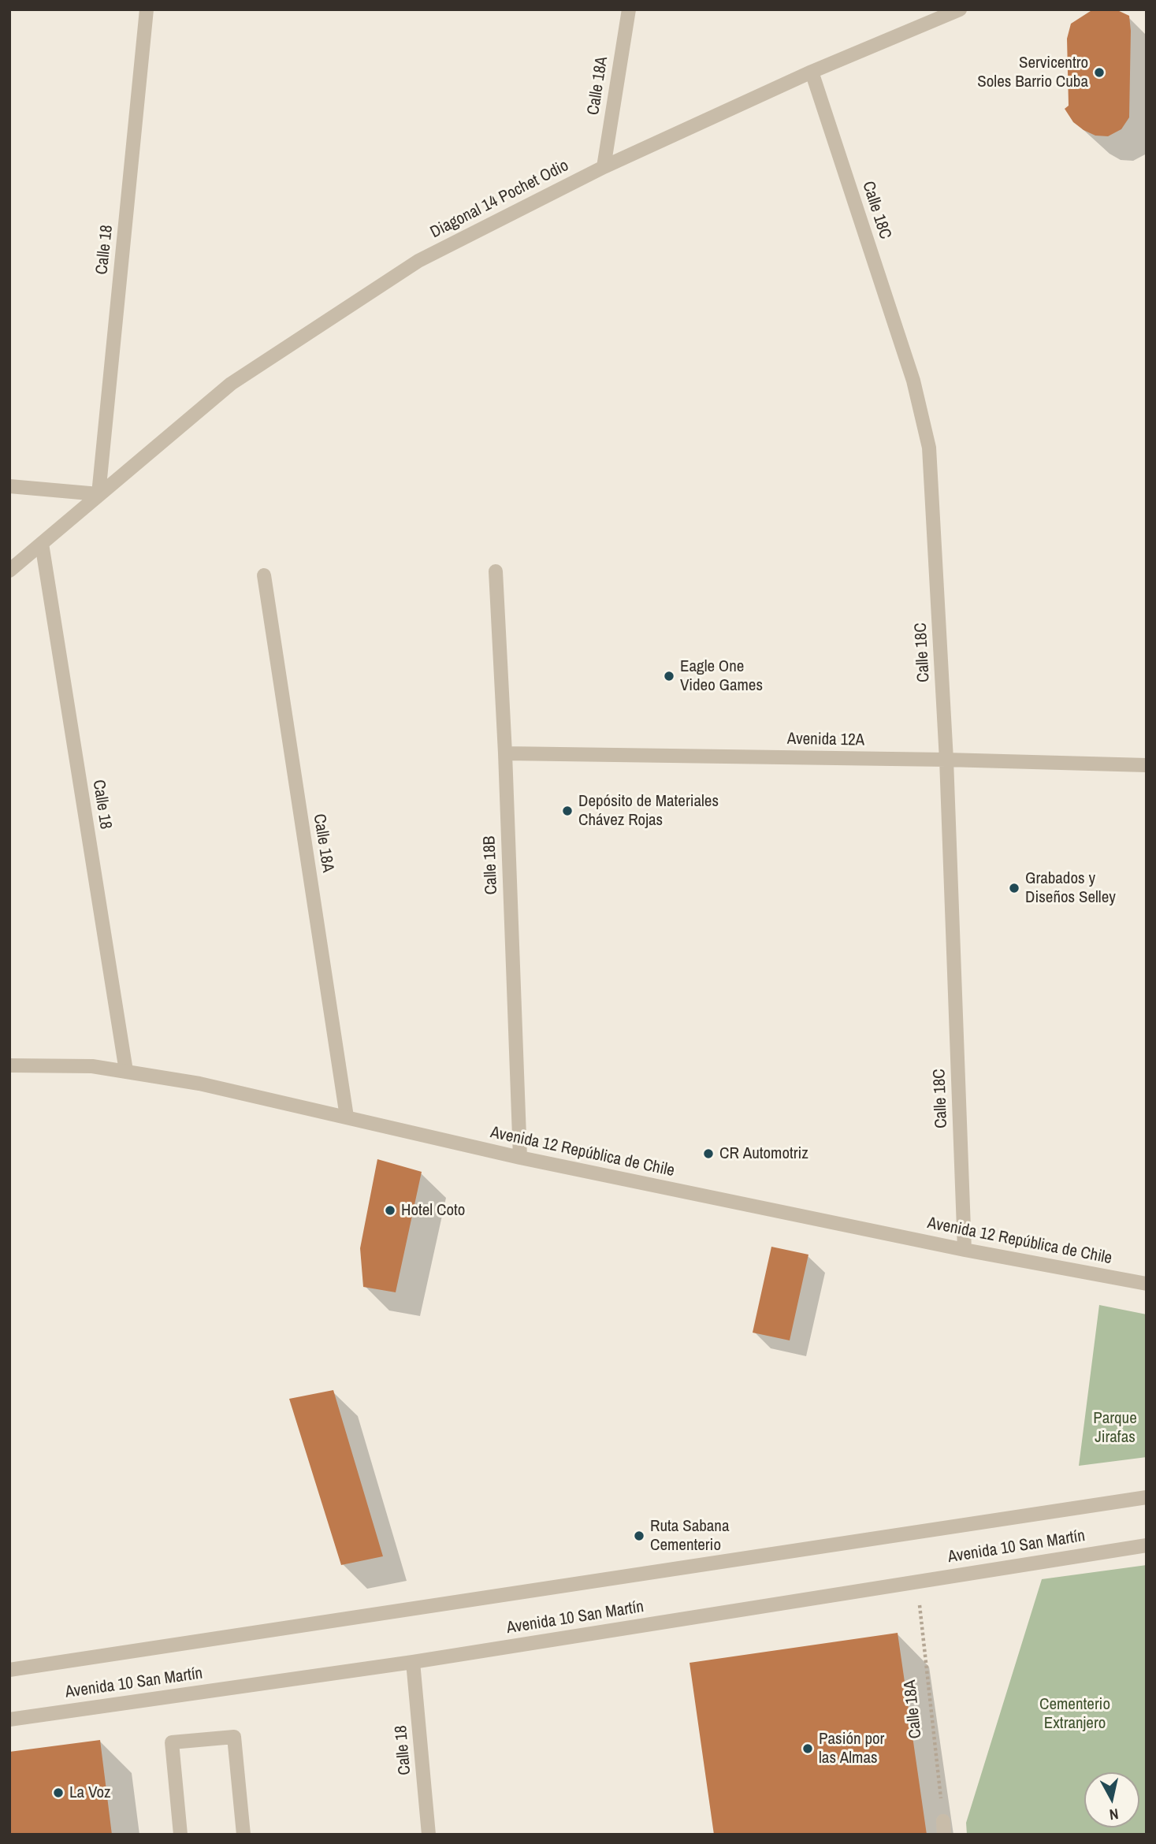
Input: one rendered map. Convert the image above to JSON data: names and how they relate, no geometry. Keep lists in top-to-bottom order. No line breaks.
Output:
{"streets":{"street":["Calle 18A","Diagonal 14 Pochet Odio","Calle 18C","Calle 18","Avenida 12A","Calle 18B","Avenida 12 República de Chile","Avenida 10 San Martín"]},"crossings":[["Calle 18A","Diagonal 14 Pochet Odio"],["Calle 18A","Avenida 12 República de Chile"],["Calle 18A","Avenida 10 San Martín"],["Diagonal 14 Pochet Odio","Calle 18C"],["Diagonal 14 Pochet Odio","Calle 18"],["Calle 18C","Avenida 12A"],["Calle 18C","Avenida 12 República de Chile"],["Calle 18","Avenida 12 República de Chile"],["Calle 18","Avenida 10 San Martín"],["Avenida 12A","Calle 18B"],["Calle 18B","Avenida 12 República de Chile"]],"parks":["Parque Jirafas","Cementerio Extranjero"],"places":["Servicentro Soles Barrio Cuba","Eagle One Video Games","Depósito de Materiales Chávez Rojas","Grabados y Diseños Selley","CR Automotriz","Hotel Coto","Ruta Sabana Cementerio","Pasión por las Almas","La Voz"],"north":"bottom"}
